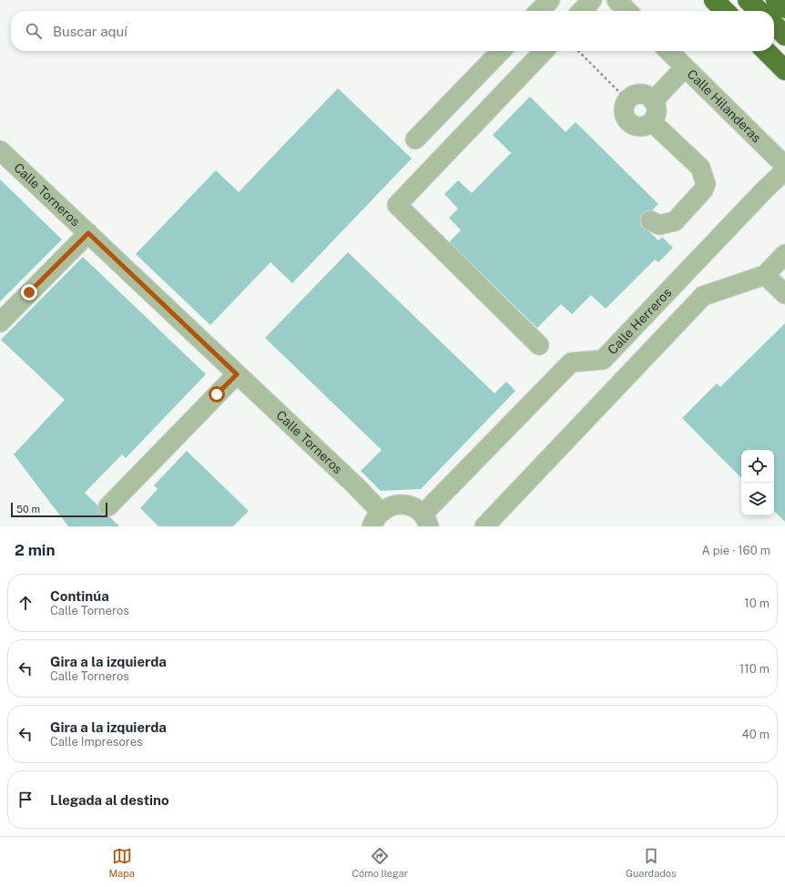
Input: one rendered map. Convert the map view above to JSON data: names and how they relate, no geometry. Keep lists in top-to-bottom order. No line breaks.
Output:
{"streets":{"street":["Calle Hilanderas","Calle Torneros","Calle Herreros"]},"scale_bar":"50 m","page":{"search":"Buscar aquí","scale":"50 m","heading":["2 min","A pie · 160 m"],"list":[["Continúa","Calle Torneros","10 m"],["Gira a la izquierda","Calle Torneros","110 m"],["Gira a la izquierda","Calle Impresores","40 m"],"Llegada al destino"],"nav":["Mapa","Cómo llegar","Guardados"]}}
